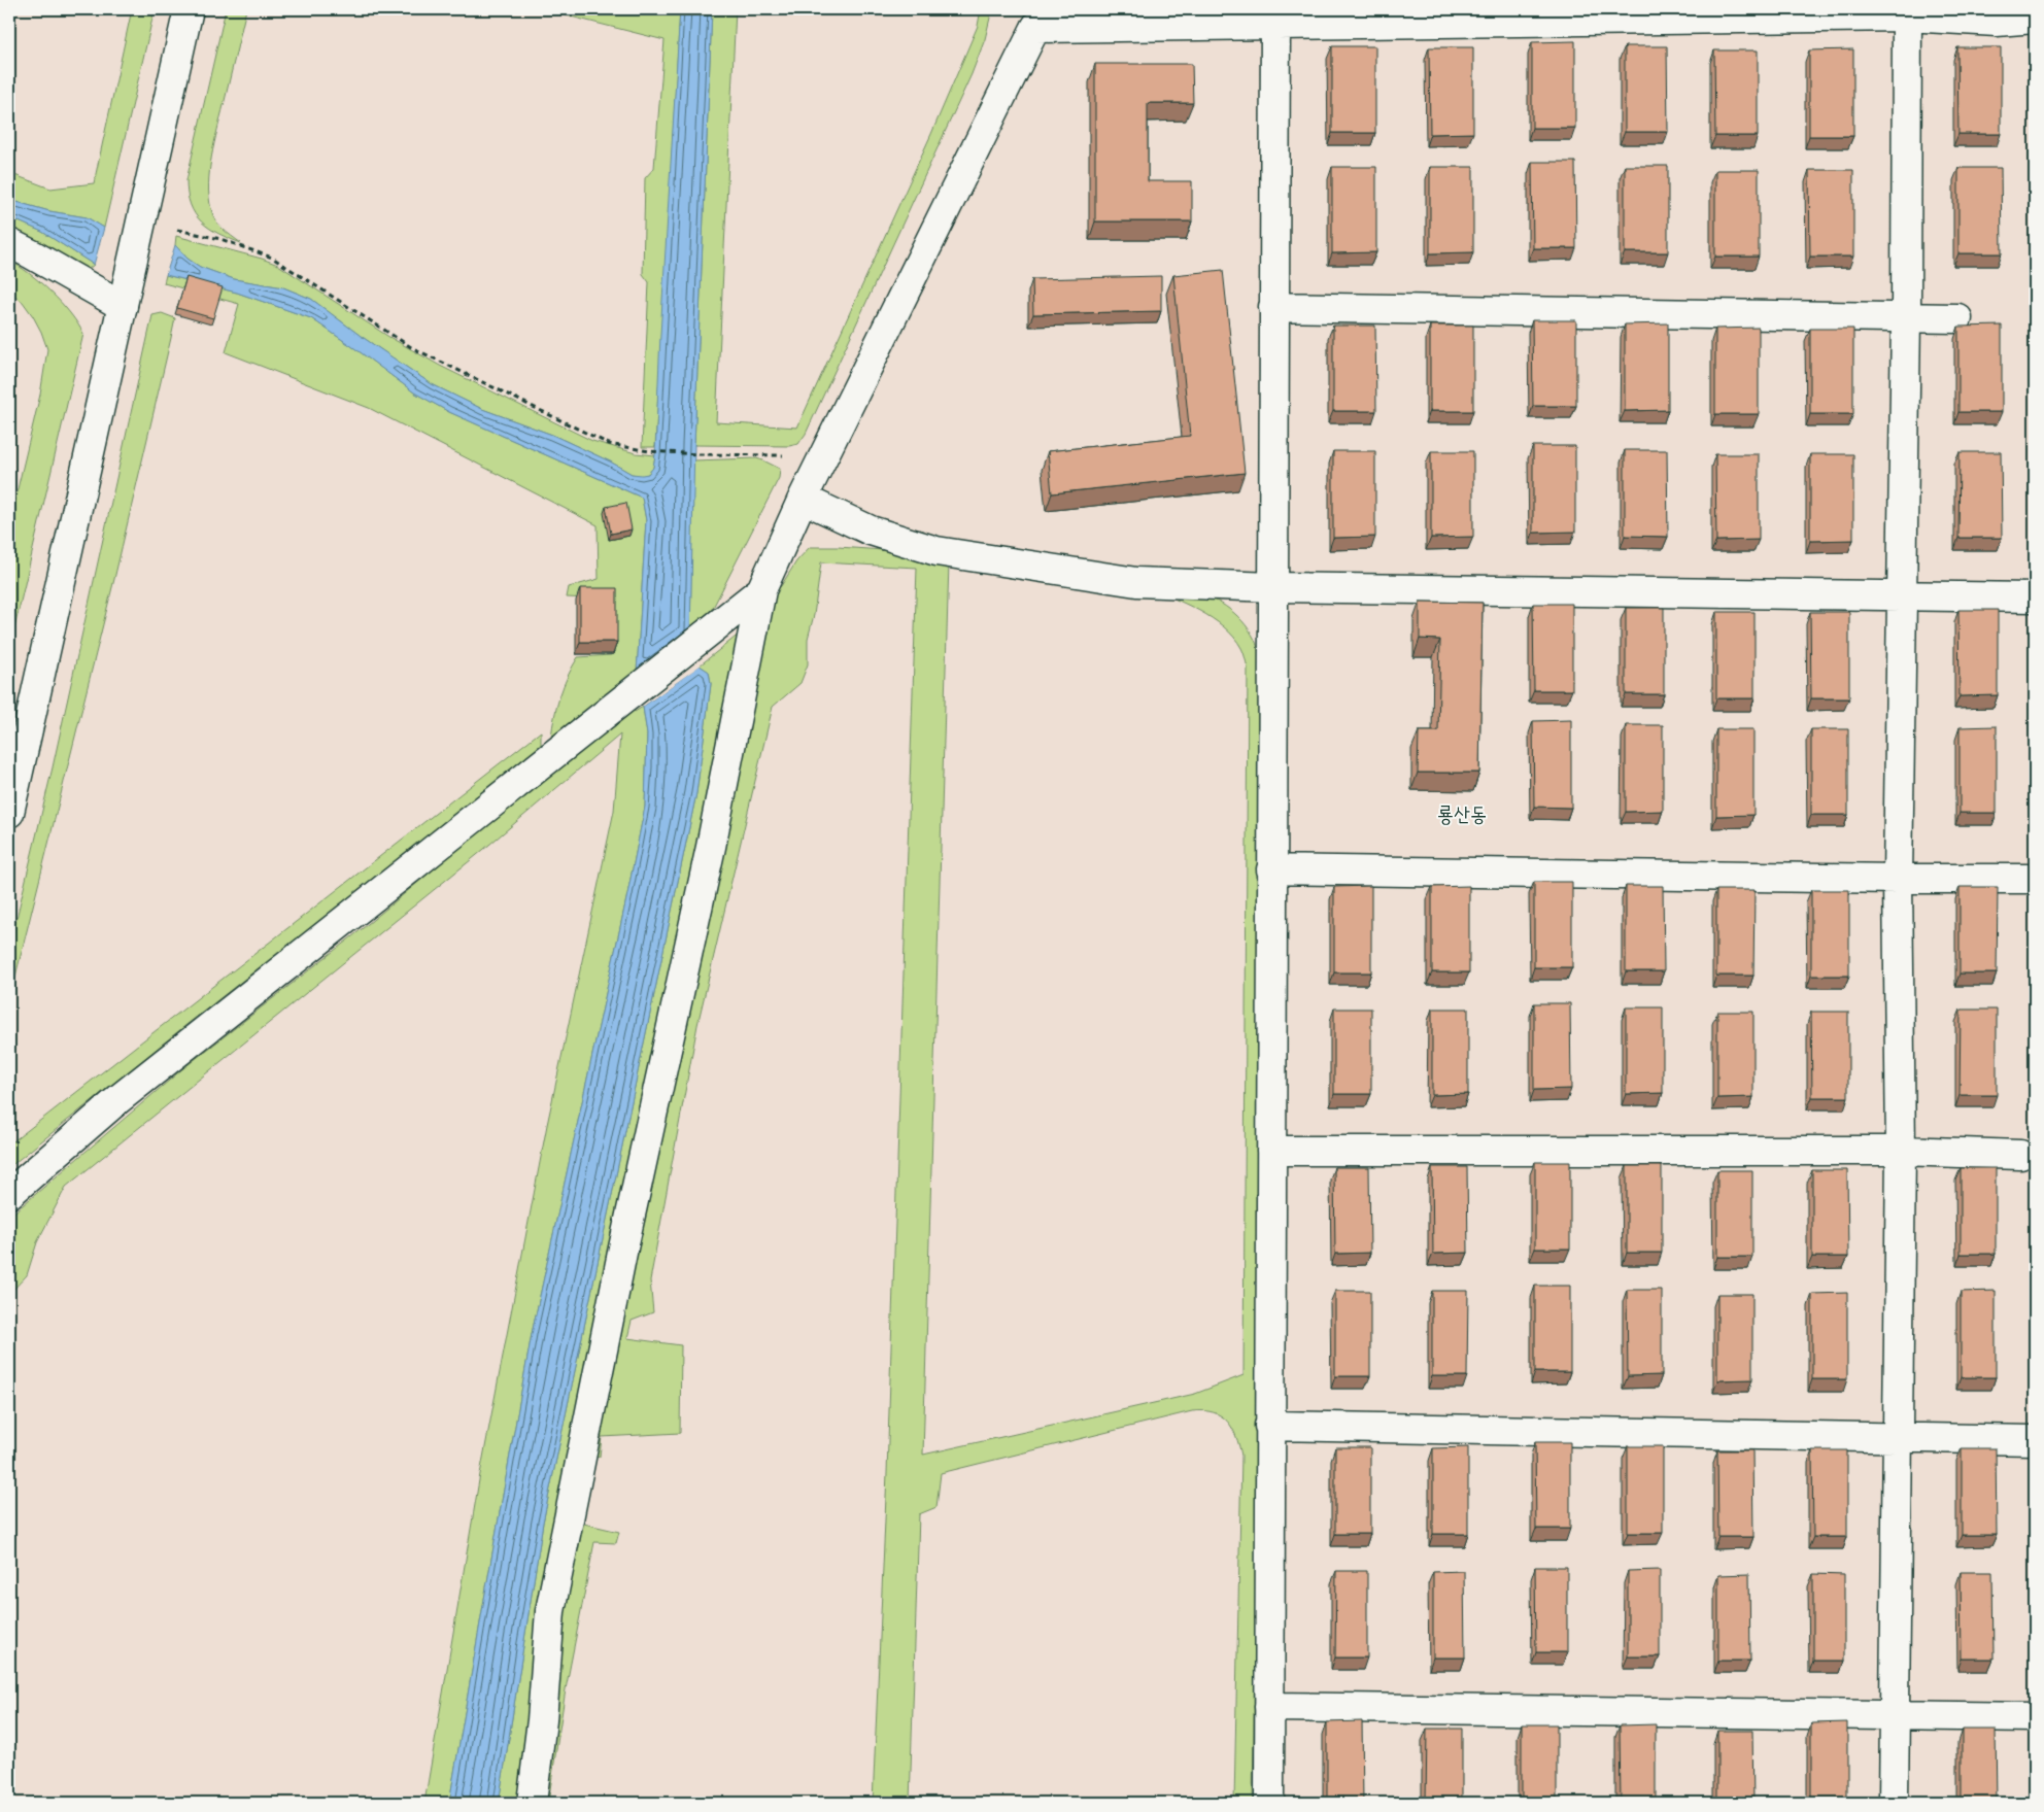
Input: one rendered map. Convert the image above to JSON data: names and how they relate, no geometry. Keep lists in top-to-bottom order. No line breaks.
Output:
{"districts":["룡산동"]}
